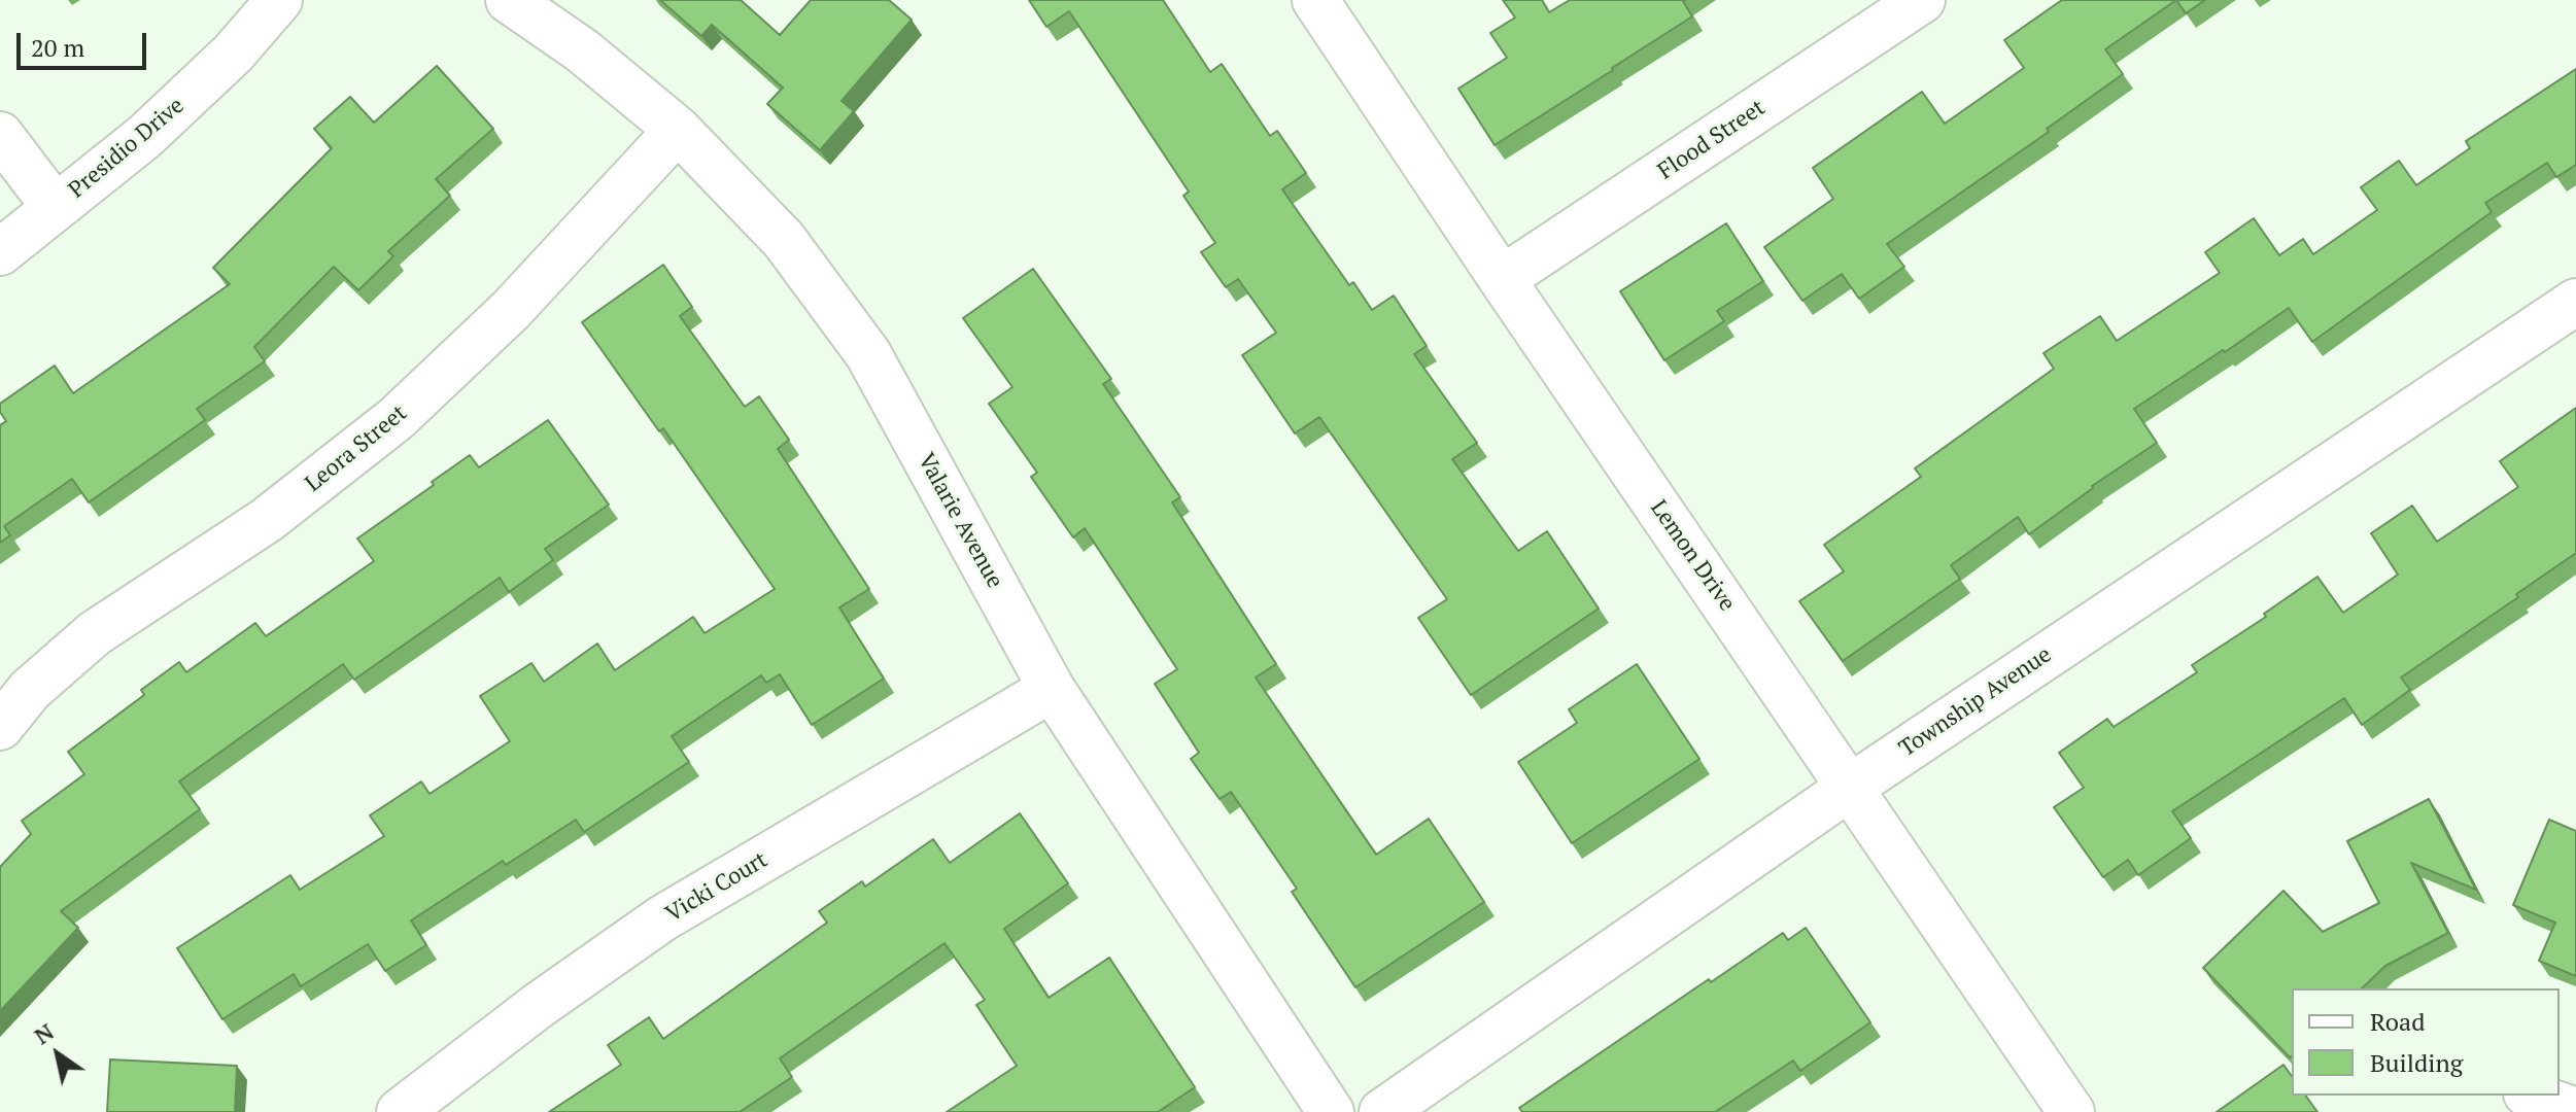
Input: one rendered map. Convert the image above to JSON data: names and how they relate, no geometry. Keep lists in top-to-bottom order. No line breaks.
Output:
{"streets":{"street":["Flood Street","Presidio Drive","Leora Street","Valarie Avenue","Lemon Drive","Township Avenue","Vicki Court"]},"crossings":[["Flood Street","Lemon Drive"],["Leora Street","Valarie Avenue"],["Valarie Avenue","Vicki Court"],["Lemon Drive","Township Avenue"]],"legend":["Road","Building"],"scale_bar":"20 m","north":"top left"}
